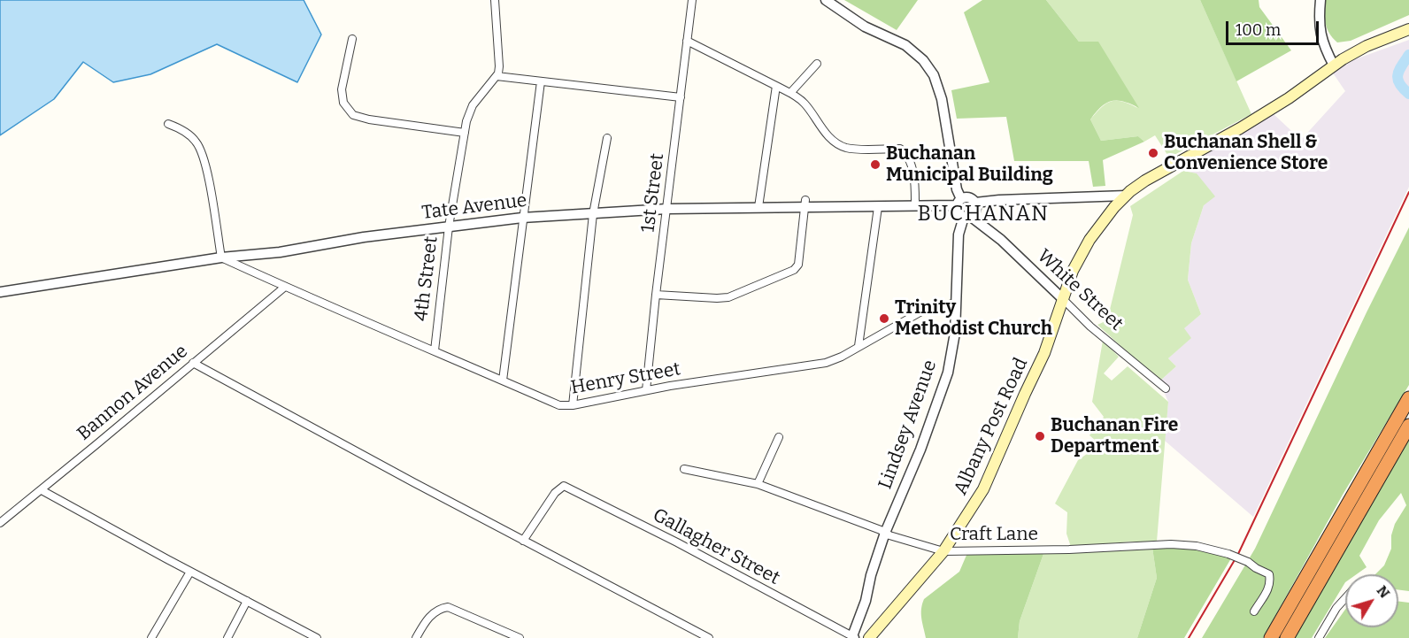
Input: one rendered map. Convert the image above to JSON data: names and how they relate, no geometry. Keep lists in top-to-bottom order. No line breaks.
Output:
{"streets":{"main road":["Albany Post Road"],"street":["1st Street","Tate Avenue","4th Street","White Street","Henry Street","Bannon Avenue","Lindsey Avenue","Craft Lane","Gallagher Street"]},"crossings":[["1st Street","Tate Avenue"],["1st Street","Henry Street"],["Tate Avenue","4th Street"],["Tate Avenue","White Street"],["Tate Avenue","Henry Street"],["Tate Avenue","Lindsey Avenue"],["4th Street","Henry Street"],["White Street","Lindsey Avenue"],["White Street","Albany Post Road"],["Henry Street","Bannon Avenue"],["Henry Street","Lindsey Avenue"],["Lindsey Avenue","Craft Lane"],["Lindsey Avenue","Gallagher Street"],["Albany Post Road","Craft Lane"]],"districts":["BUCHANAN"],"places":["Buchanan Shell & Convenience Store","Buchanan Municipal Building","Trinity Methodist Church","Buchanan Fire Department"],"scale_bar":"100 m","north":"top right"}
